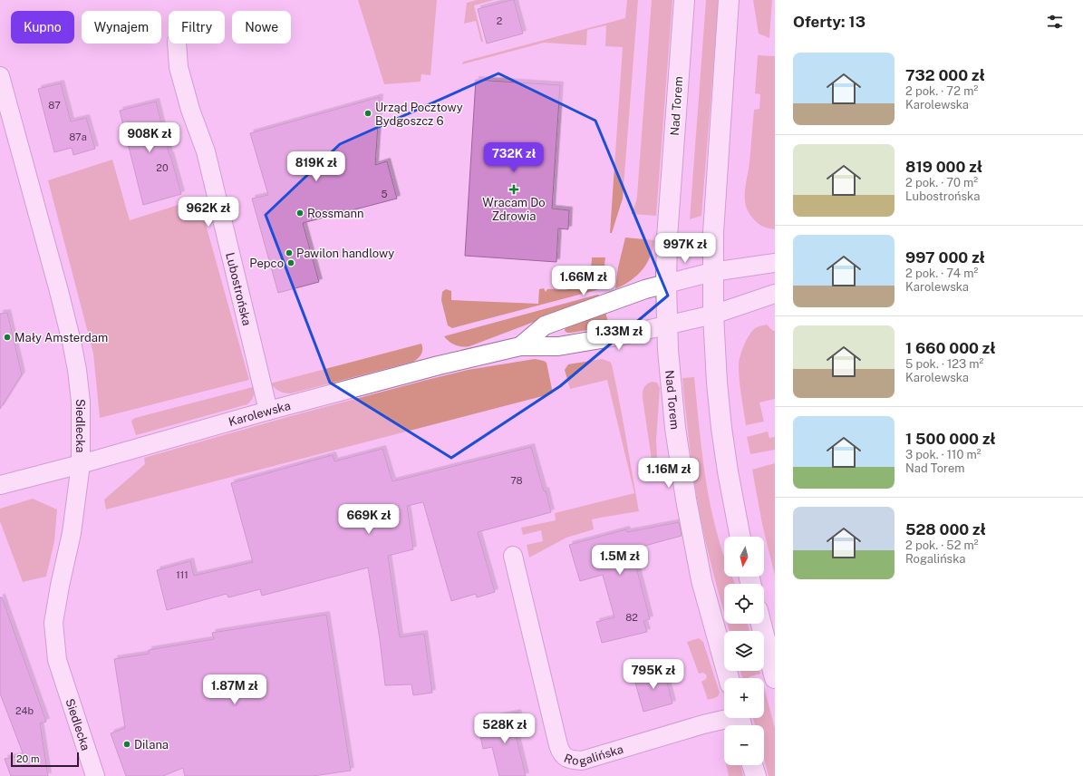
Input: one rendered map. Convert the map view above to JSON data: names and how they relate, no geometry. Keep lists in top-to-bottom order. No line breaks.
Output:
{"streets":{"main road":["Nad Torem"],"street":["Lubostrońska","Karolewska","Siedlecka","Rogalińska"]},"crossings":[["Nad Torem","Karolewska"],["Lubostrońska","Karolewska"],["Karolewska","Siedlecka"]],"places":{"other":["Urząd Pocztowy Bydgoszcz 6","Rossmann","Pawilon handlowy","Pepco","Mały Amsterdam","Dilana"],"health":["Wracam Do Zdrowia"]},"house_numbers":["2","87","87a","20","5","78","111","82","24b"],"scale_bar":"20 m","north":"bottom","page":{"heading":"Oferty: 13","chip":["Kupno","Wynajem","Filtry","Nowe"],"list":[{"name":"732 000 zł","note":"2 pok. · 72 m² · Karolewska"},{"name":"819 000 zł","note":"2 pok. · 70 m² · Lubostrońska"},{"name":"997 000 zł","note":"2 pok. · 74 m² · Karolewska"},{"name":"1 660 000 zł","note":"5 pok. · 123 m² · Karolewska"},{"name":"1 500 000 zł","note":"3 pok. · 110 m² · Nad Torem"},{"name":"528 000 zł","note":"2 pok. · 52 m² · Rogalińska"}],"price":["908K zł","732K zł","819K zł","962K zł","997K zł","1.66M zł","1.33M zł","1.16M zł","669K zł","1.5M zł","795K zł","1.87M zł","528K zł"],"map_buttons":["+","−"],"scale":"20 m"}}
